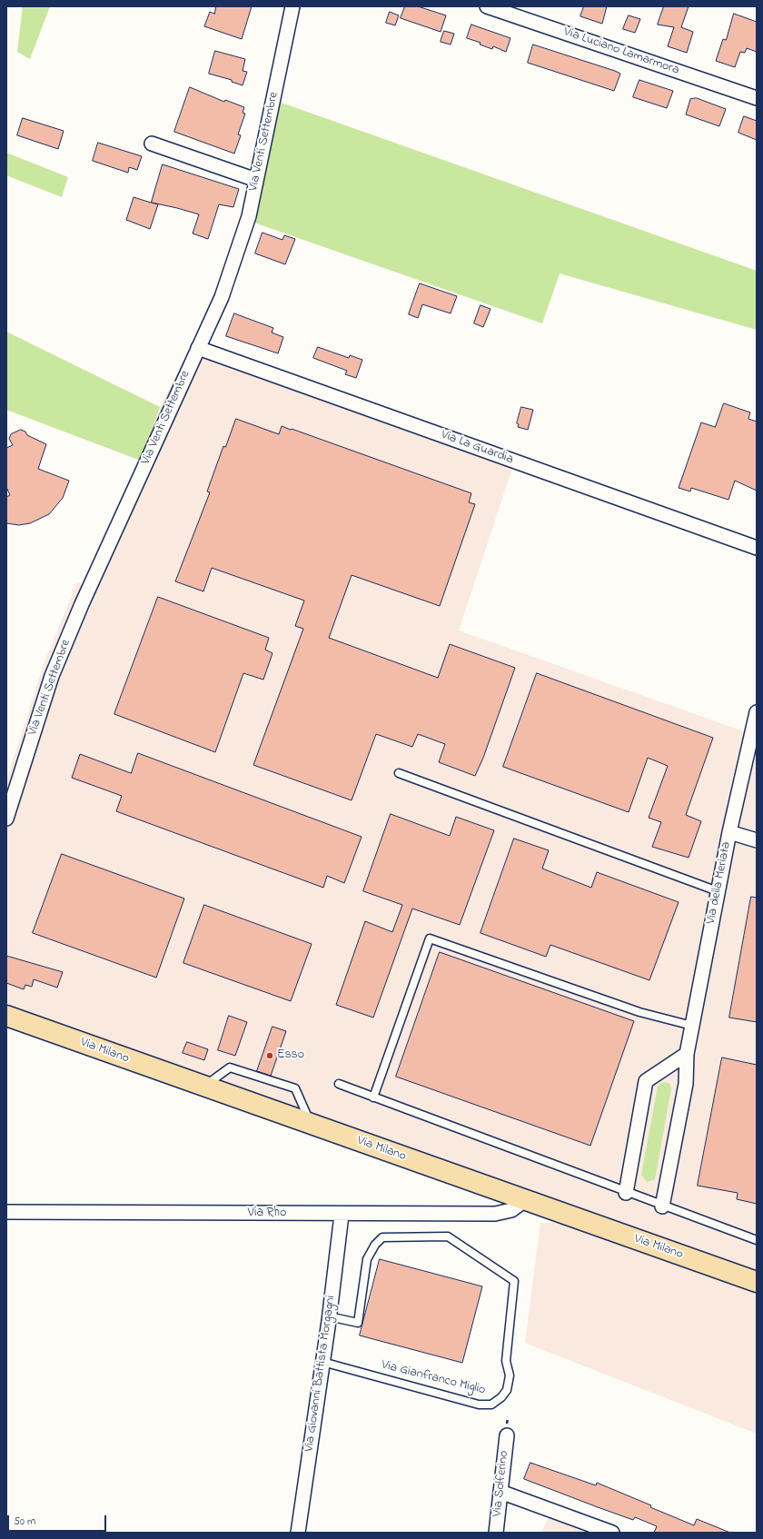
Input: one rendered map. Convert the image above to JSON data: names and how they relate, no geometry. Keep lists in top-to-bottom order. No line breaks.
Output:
{"streets":{"main road":["Via Milano"],"street":["Via Luciano Lamarmora","Via Venti Settembre","Via La Guardia","Via della Merlata","Via Rho","Via Giovanni Battista Morgagni","Via Solferino"],"lane":["Via Gianfranco Miglio"]},"crossings":[["Via Venti Settembre","Via La Guardia"],["Via Milano","Via Rho"],["Via Rho","Via Giovanni Battista Morgagni"],["Via Giovanni Battista Morgagni","Via Gianfranco Miglio"]],"places":["Esso"],"scale_bar":"50 m"}
